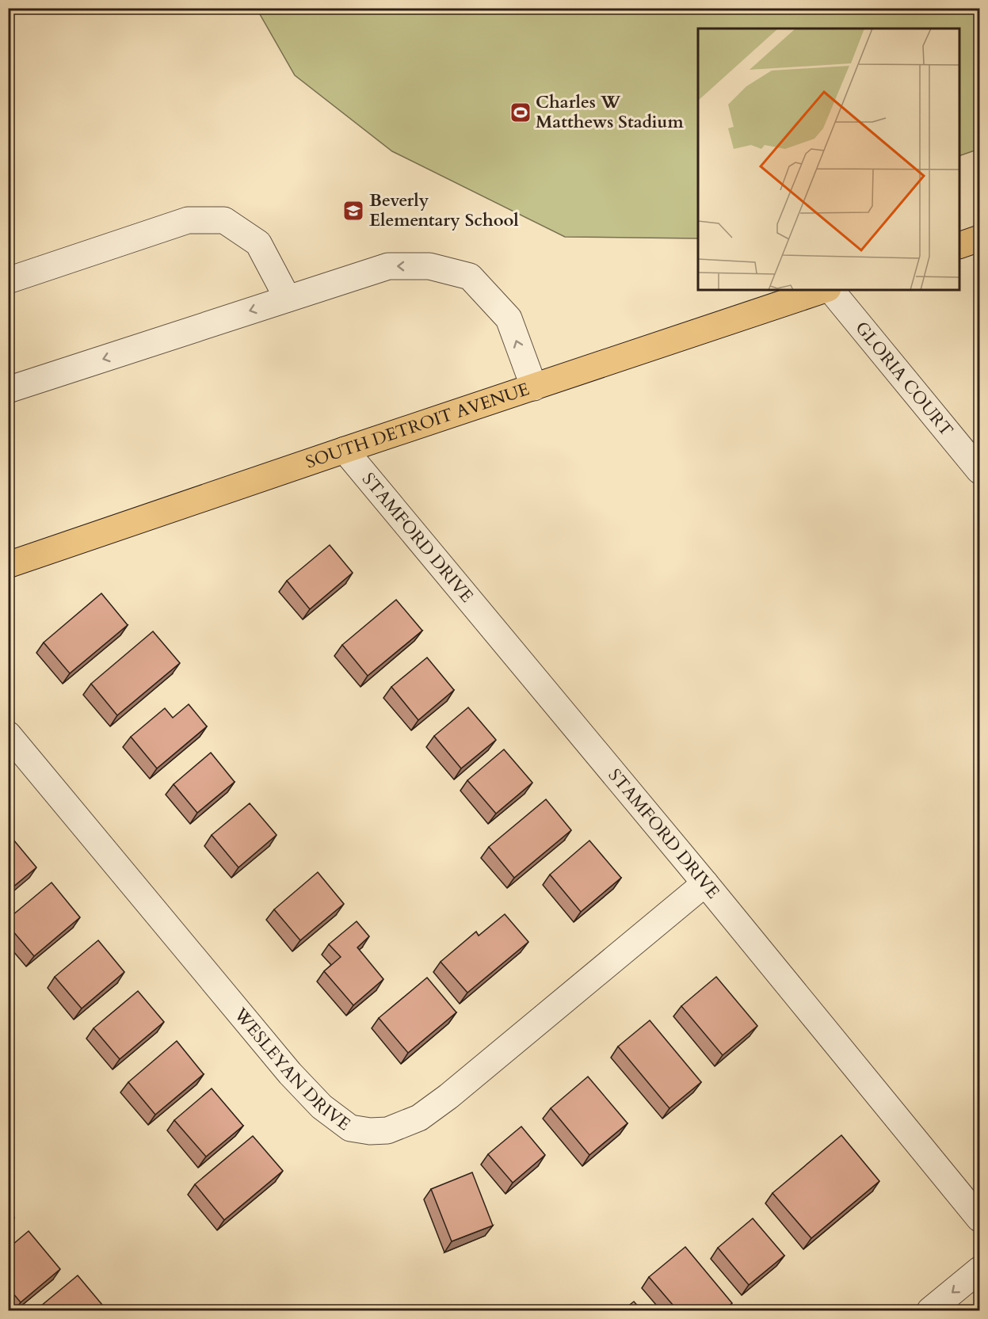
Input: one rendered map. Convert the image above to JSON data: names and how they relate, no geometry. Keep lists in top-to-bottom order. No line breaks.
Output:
{"streets":{"main road":["SOUTH DETROIT AVENUE"],"street":["GLORIA COURT","STAMFORD DRIVE","WESLEYAN DRIVE"]},"crossings":[["SOUTH DETROIT AVENUE","STAMFORD DRIVE"],["STAMFORD DRIVE","WESLEYAN DRIVE"]],"places":{"sports":["Charles W Matthews Stadium"],"school or university":["Beverly Elementary School"]}}
